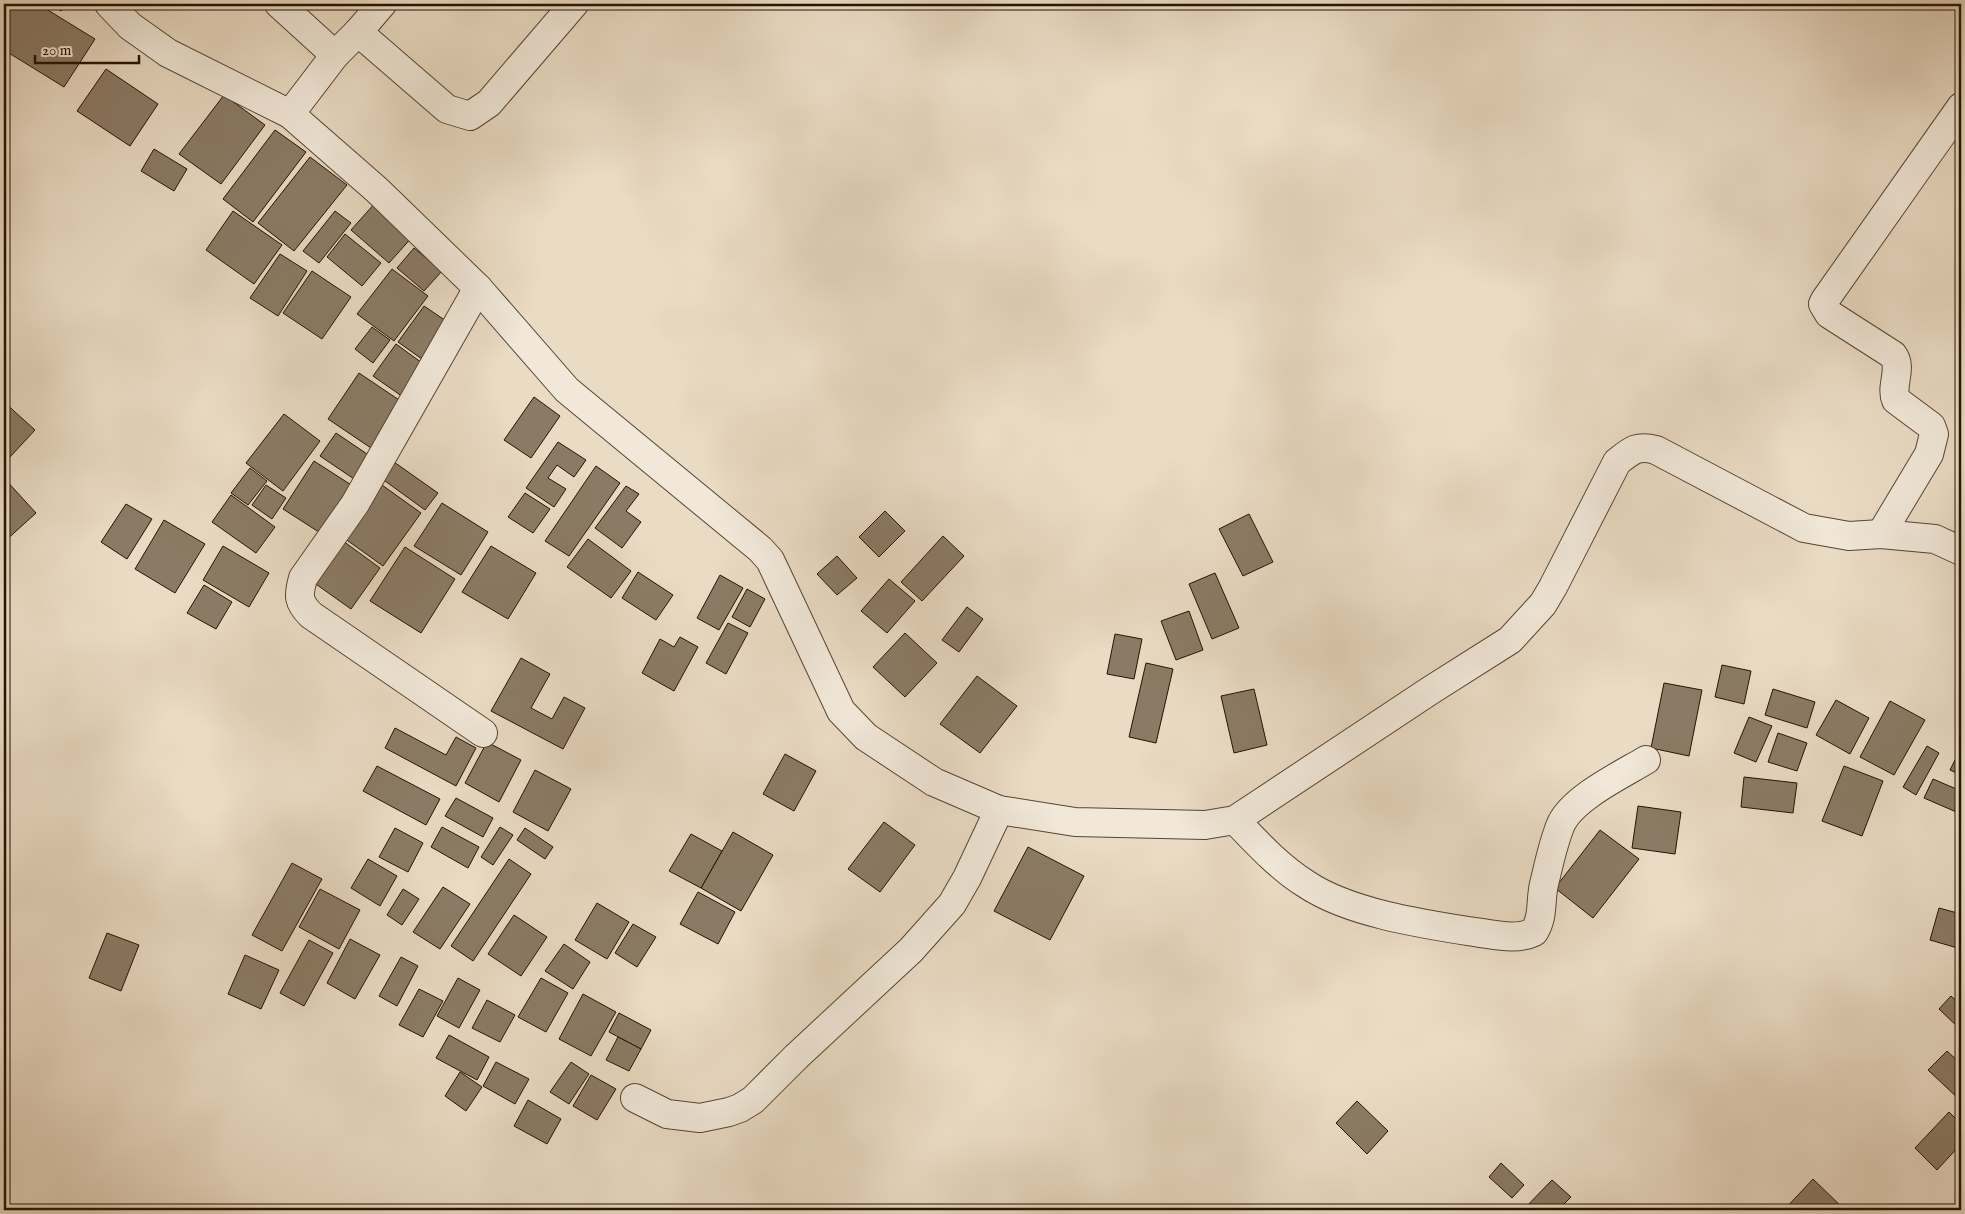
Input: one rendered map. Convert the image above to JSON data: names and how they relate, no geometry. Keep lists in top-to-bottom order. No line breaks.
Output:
{"scale_bar":"20 m"}
